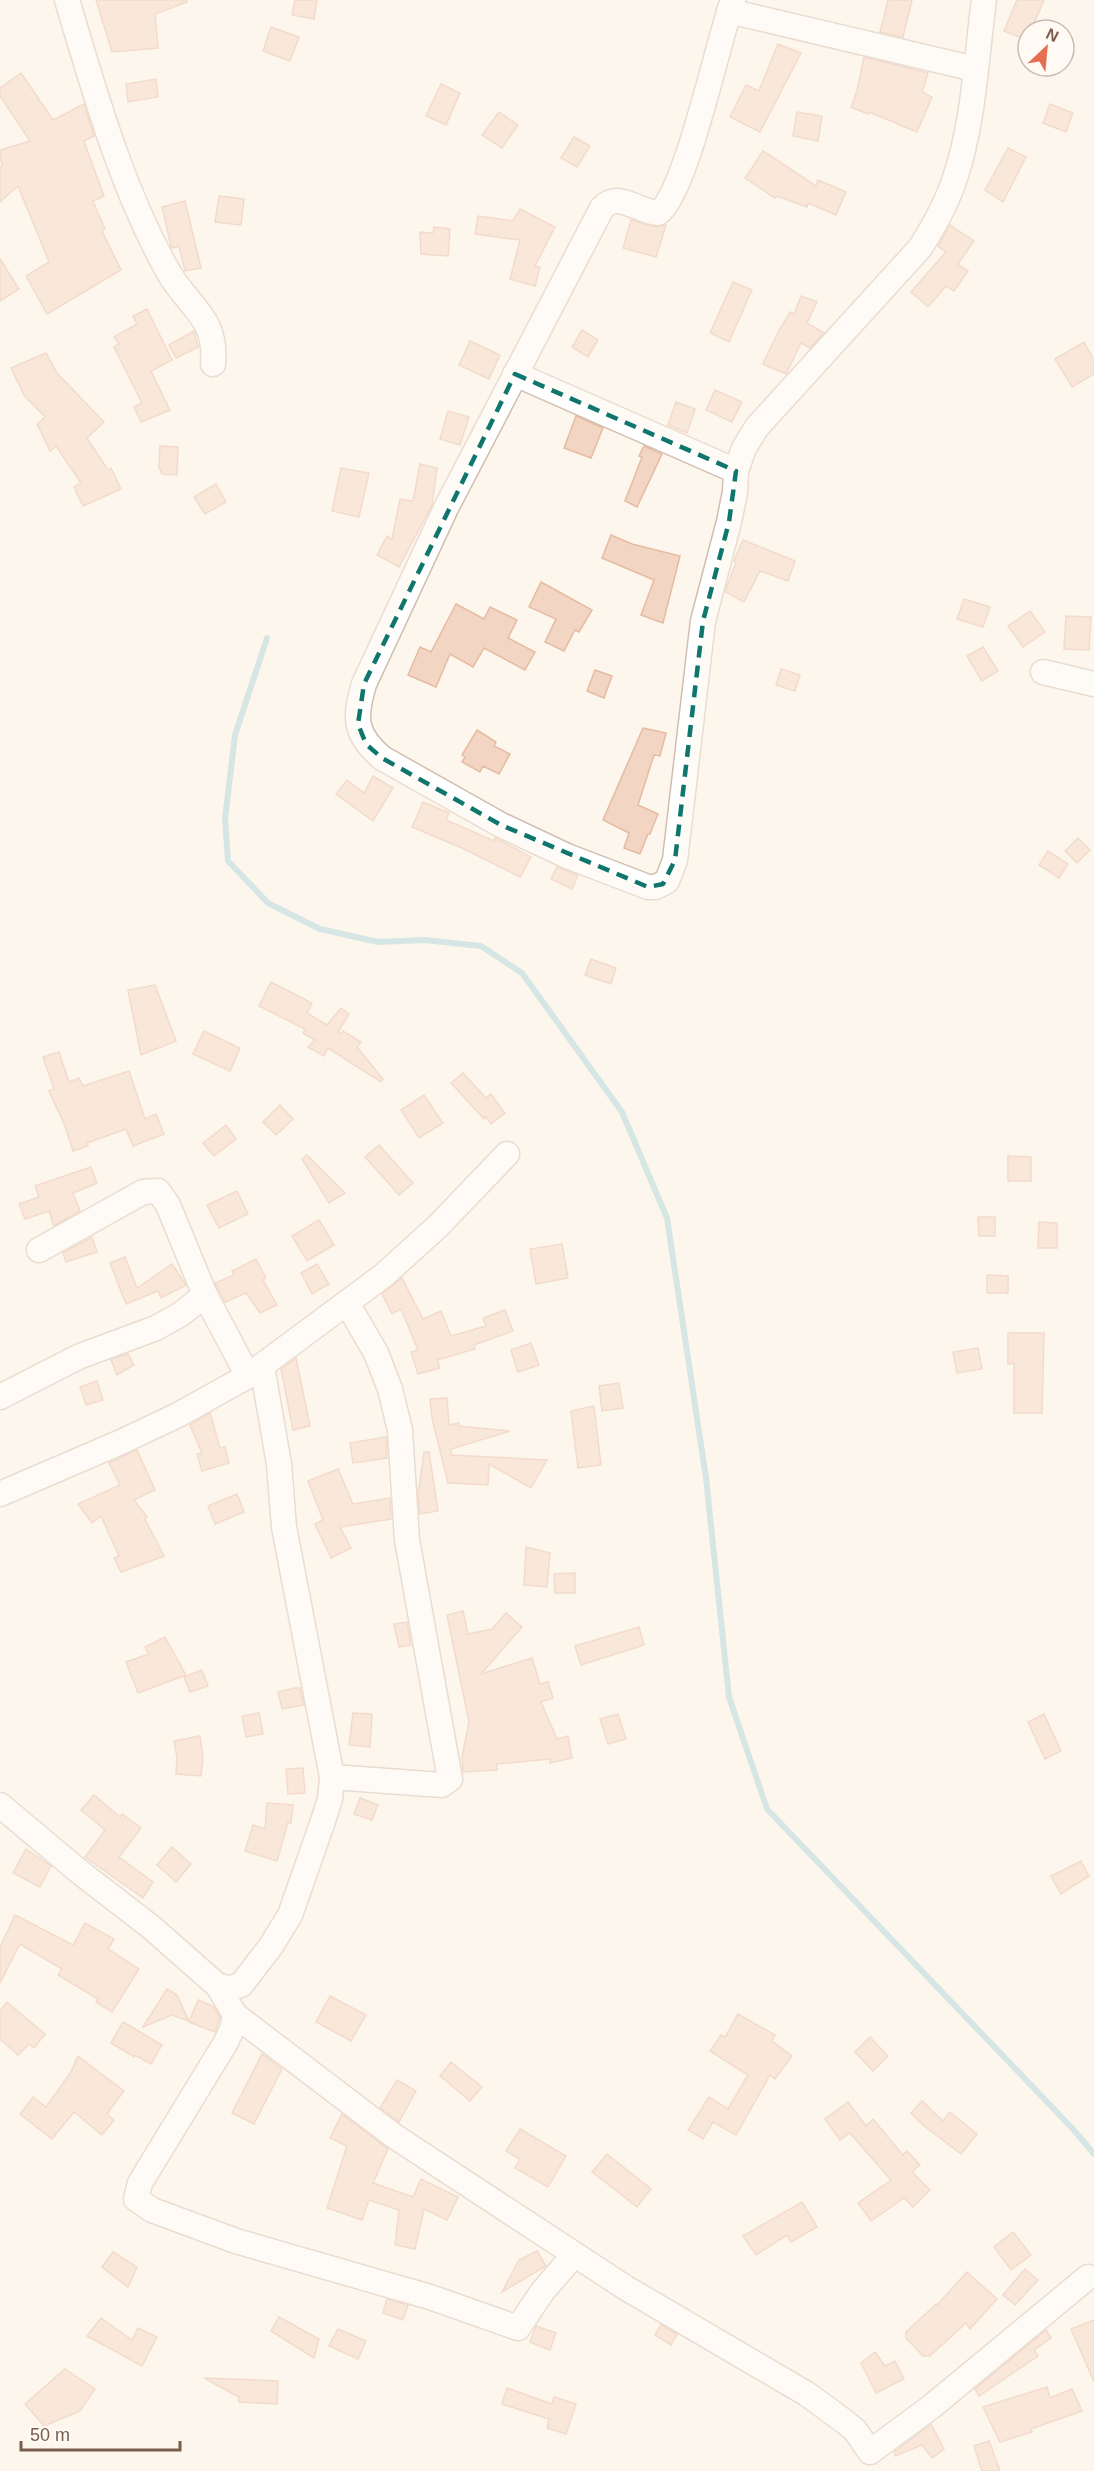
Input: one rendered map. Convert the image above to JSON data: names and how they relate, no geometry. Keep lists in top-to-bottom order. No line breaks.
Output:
{"scale_bar":"50 m","north":"top right"}
